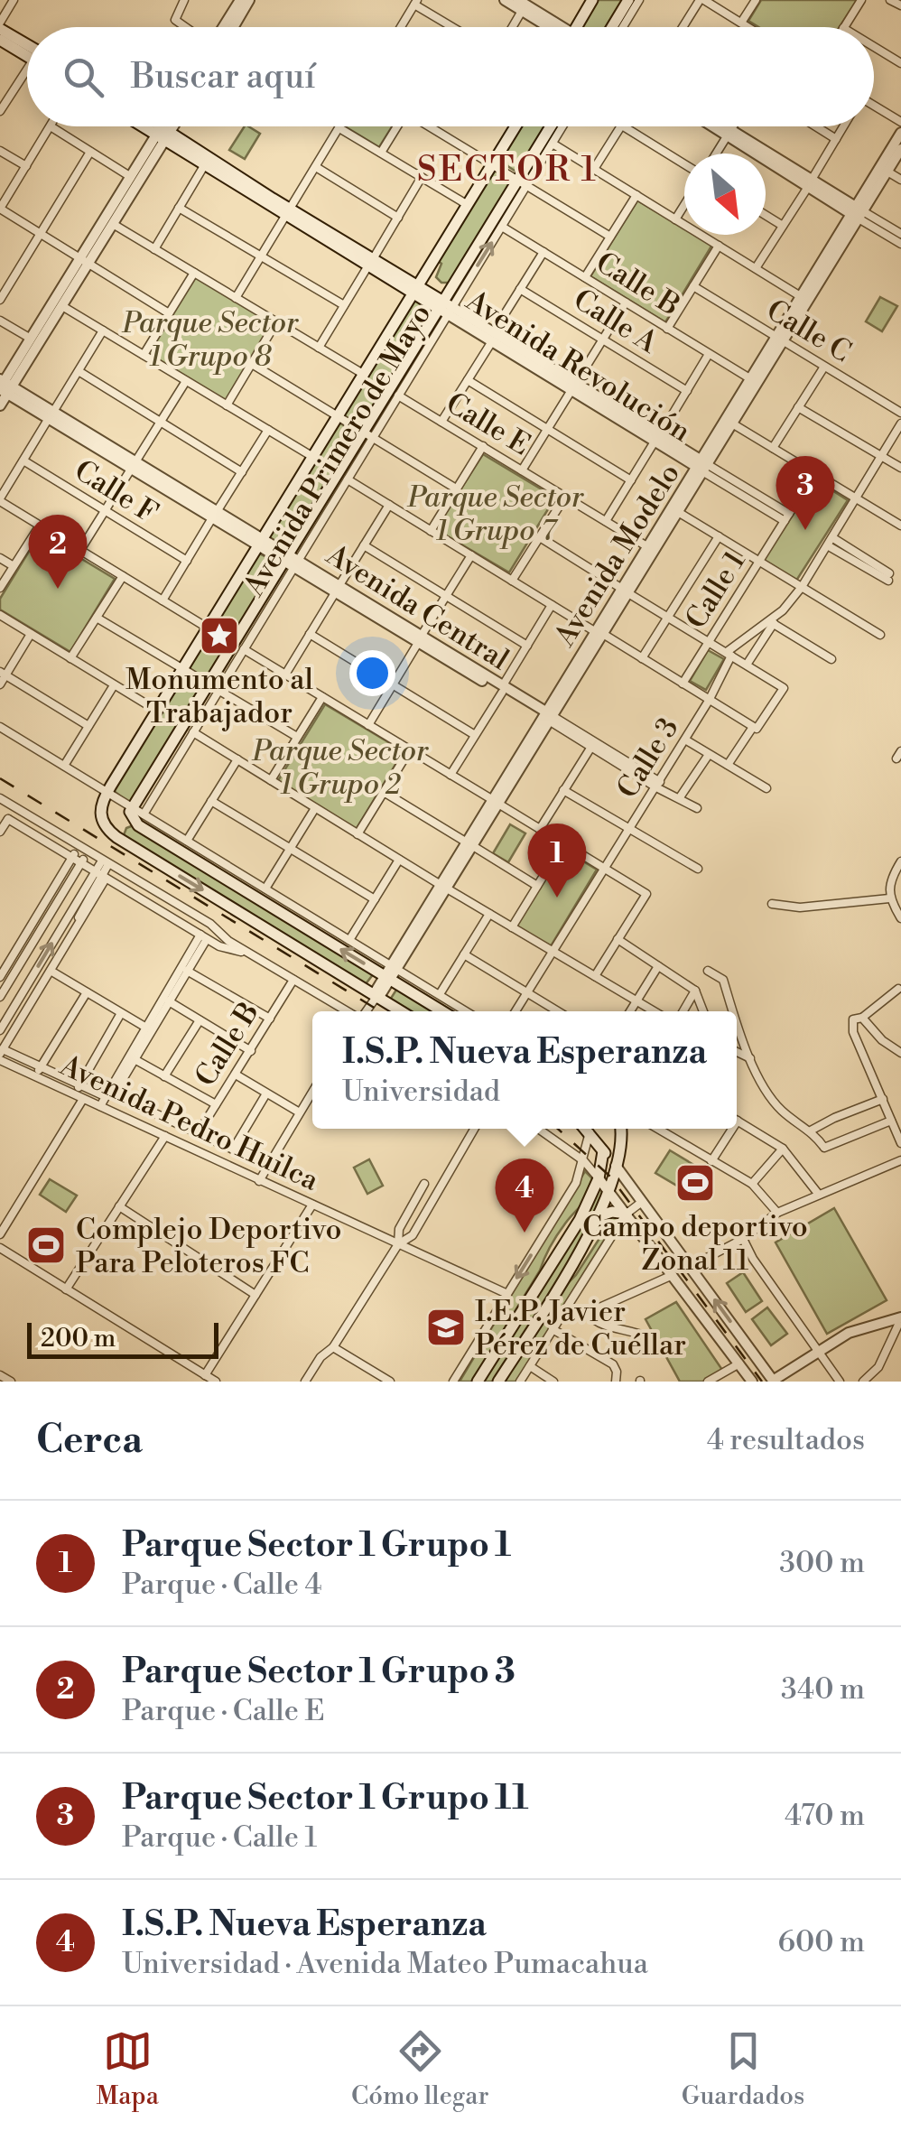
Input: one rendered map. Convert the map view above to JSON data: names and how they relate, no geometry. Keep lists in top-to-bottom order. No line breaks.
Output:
{"streets":{"main road":["Avenida Revolución","Avenida Primero de Mayo"],"street":["Calle B","Calle A","Calle C","Calle E","Calle F","Avenida Modelo","Calle 1","Avenida Central","Calle 3","Avenida Pedro Huilca"]},"crossings":[["Calle B","Avenida Primero de Mayo"],["Calle B","Avenida Modelo"],["Calle C","Avenida Modelo"],["Avenida Revolución","Avenida Primero de Mayo"],["Avenida Revolución","Avenida Modelo"],["Avenida Revolución","Calle 1"],["Calle E","Avenida Primero de Mayo"],["Calle E","Avenida Modelo"],["Avenida Primero de Mayo","Avenida Central"],["Avenida Modelo","Avenida Central"],["Avenida Central","Calle 3"]],"districts":["SECTOR 1"],"parks":["Parque Sector 1 Grupo 8","Parque Sector 1 Grupo 7","Parque Sector 1 Grupo 2"],"places":{"place":["Monumento al Trabajador"],"sports":["Campo deportivo Zonal 11","Complejo Deportivo Para Peloteros FC"],"school or university":["I.E.P. Javier Pérez de Cuéllar"]},"scale_bar":"200 m","north":"bottom right","page":{"search":"Buscar aquí","pins":["3","2","1","4"],"popup":["I.S.P. Nueva Esperanza","Universidad"],"scale":"200 m","heading":["Cerca","4 resultados"],"list":[{"mark":"1","name":"Parque Sector 1 Grupo 1","note":"Parque · Calle 4","value":"300 m"},{"mark":"2","name":"Parque Sector 1 Grupo 3","note":"Parque · Calle E","value":"340 m"},{"mark":"3","name":"Parque Sector 1 Grupo 11","note":"Parque · Calle 1","value":"470 m"},{"mark":"4","name":"I.S.P. Nueva Esperanza","note":"Universidad · Avenida Mateo Pumacahua","value":"600 m"}],"nav":["Mapa","Cómo llegar","Guardados"]}}
